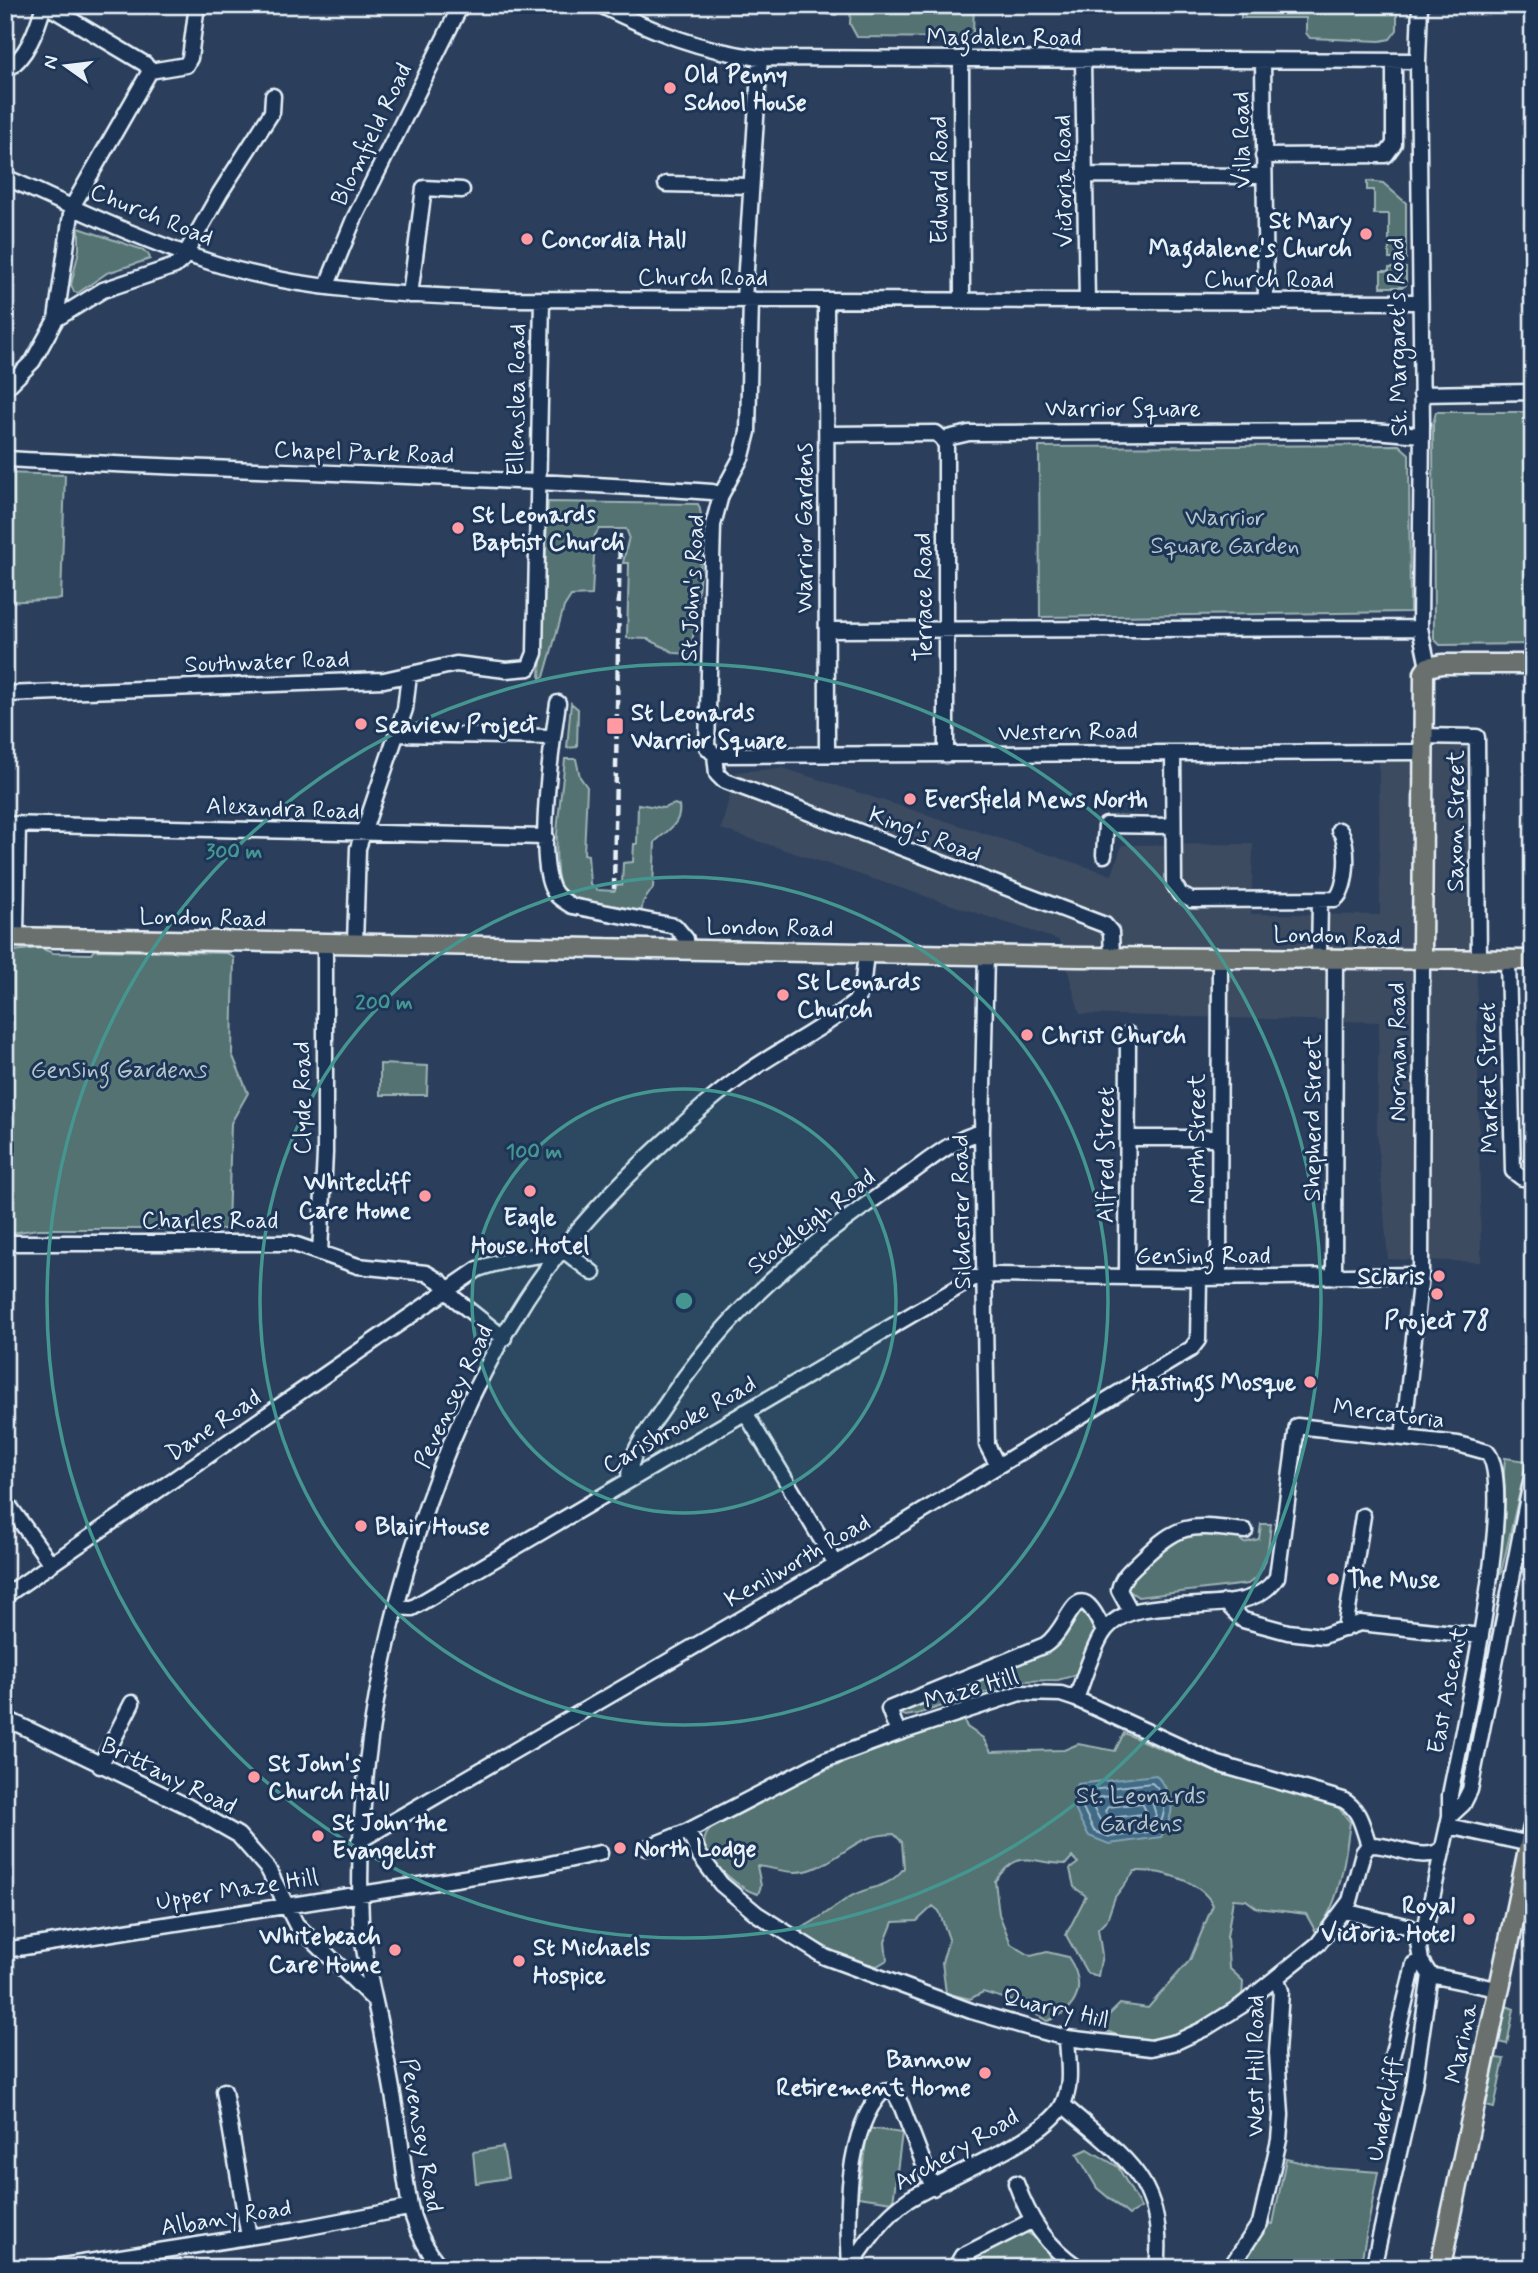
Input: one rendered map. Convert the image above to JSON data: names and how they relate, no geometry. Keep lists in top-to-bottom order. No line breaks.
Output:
{"streets":{"highway":["Marina"],"main road":["London Road","Norman Road"],"street":["Magdalen Road","Blomfield Road","Villa Road","Edward Road","Victoria Road","Church Road","St. Margaret's Road","Ellenslea Road","Warrior Square","Chapel Park Road","Warrior Gardens","St John's Road","Terrace Road","Southwater Road","Western Road","Alexandra Road","Saxon Street","King's Road","Market Street","Clyde Road","Shepherd Street","North Street","Alfred Street","Silchester Road","Charles Road","Stockleigh Road","Gensing Road","Pevensey Road","Mercatoria","Carisbrooke Road","Dane Road","Kenilworth Road","Maze Hill","East Ascent","Brittany Road","Upper Maze Hill","Quarry Hill","West Hill Road","Undercliff","Archery Road","Albany Road"]},"crossings":[["Magdalen Road","Villa Road"],["Magdalen Road","Edward Road"],["Magdalen Road","Victoria Road"],["Magdalen Road","St. Margaret's Road"],["Magdalen Road","St John's Road"],["Blomfield Road","Church Road"],["Villa Road","Church Road"],["Edward Road","Church Road"],["Victoria Road","Church Road"],["Church Road","St. Margaret's Road"],["Church Road","Ellenslea Road"],["Church Road","Warrior Gardens"],["Church Road","St John's Road"],["St. Margaret's Road","Warrior Square"],["St. Margaret's Road","Norman Road"],["Ellenslea Road","Chapel Park Road"],["Ellenslea Road","Southwater Road"],["Warrior Square","Warrior Gardens"],["Warrior Square","Terrace Road"],["Chapel Park Road","St John's Road"],["Warrior Gardens","Western Road"],["St John's Road","Western Road"],["St John's Road","King's Road"],["Terrace Road","Western Road"],["Western Road","Saxon Street"],["Western Road","King's Road"],["Western Road","Norman Road"],["Alexandra Road","London Road"],["Saxon Street","London Road"],["Saxon Street","Norman Road"],["King's Road","London Road"],["London Road","Norman Road"],["London Road","Market Street"],["London Road","Clyde Road"],["London Road","Shepherd Street"],["London Road","North Street"],["London Road","Silchester Road"],["London Road","Pevensey Road"],["Norman Road","Gensing Road"],["Norman Road","Mercatoria"],["Clyde Road","Charles Road"],["Shepherd Street","Gensing Road"],["North Street","Gensing Road"],["Alfred Street","Gensing Road"],["Silchester Road","Stockleigh Road"],["Silchester Road","Gensing Road"],["Silchester Road","Carisbrooke Road"],["Silchester Road","Kenilworth Road"],["Charles Road","Pevensey Road"],["Charles Road","Dane Road"],["Stockleigh Road","Carisbrooke Road"],["Gensing Road","Carisbrooke Road"],["Gensing Road","Kenilworth Road"],["Pevensey Road","Carisbrooke Road"],["Pevensey Road","Kenilworth Road"],["Pevensey Road","Upper Maze Hill"],["Pevensey Road","Albany Road"],["Mercatoria","East Ascent"],["Maze Hill","Quarry Hill"],["Brittany Road","Upper Maze Hill"],["Quarry Hill","West Hill Road"]],"parks":["Warrior Square Garden","Gensing Gardens","St. Leonards Gardens"],"places":{"other":["Old Penny School House","St Mary Magdalene's Church","Concordia Hall","St Leonards Baptist Church","Seaview Project","Eversfield Mews North","St Leonards Church","Christ Church","Eagle House Hotel","Whitecliff Care Home","Sclaris","Project 78","Hastings Mosque","Blair House","The Muse","St John's Church Hall","St John the Evangelist","North Lodge","Royal Victoria Hotel","Whitebeach Care Home","St Michaels Hospice","Bannow Retirement Home"],"transit":["St Leonards Warrior Square"]},"north":"left","rings":["300 m","200 m","100 m"]}
